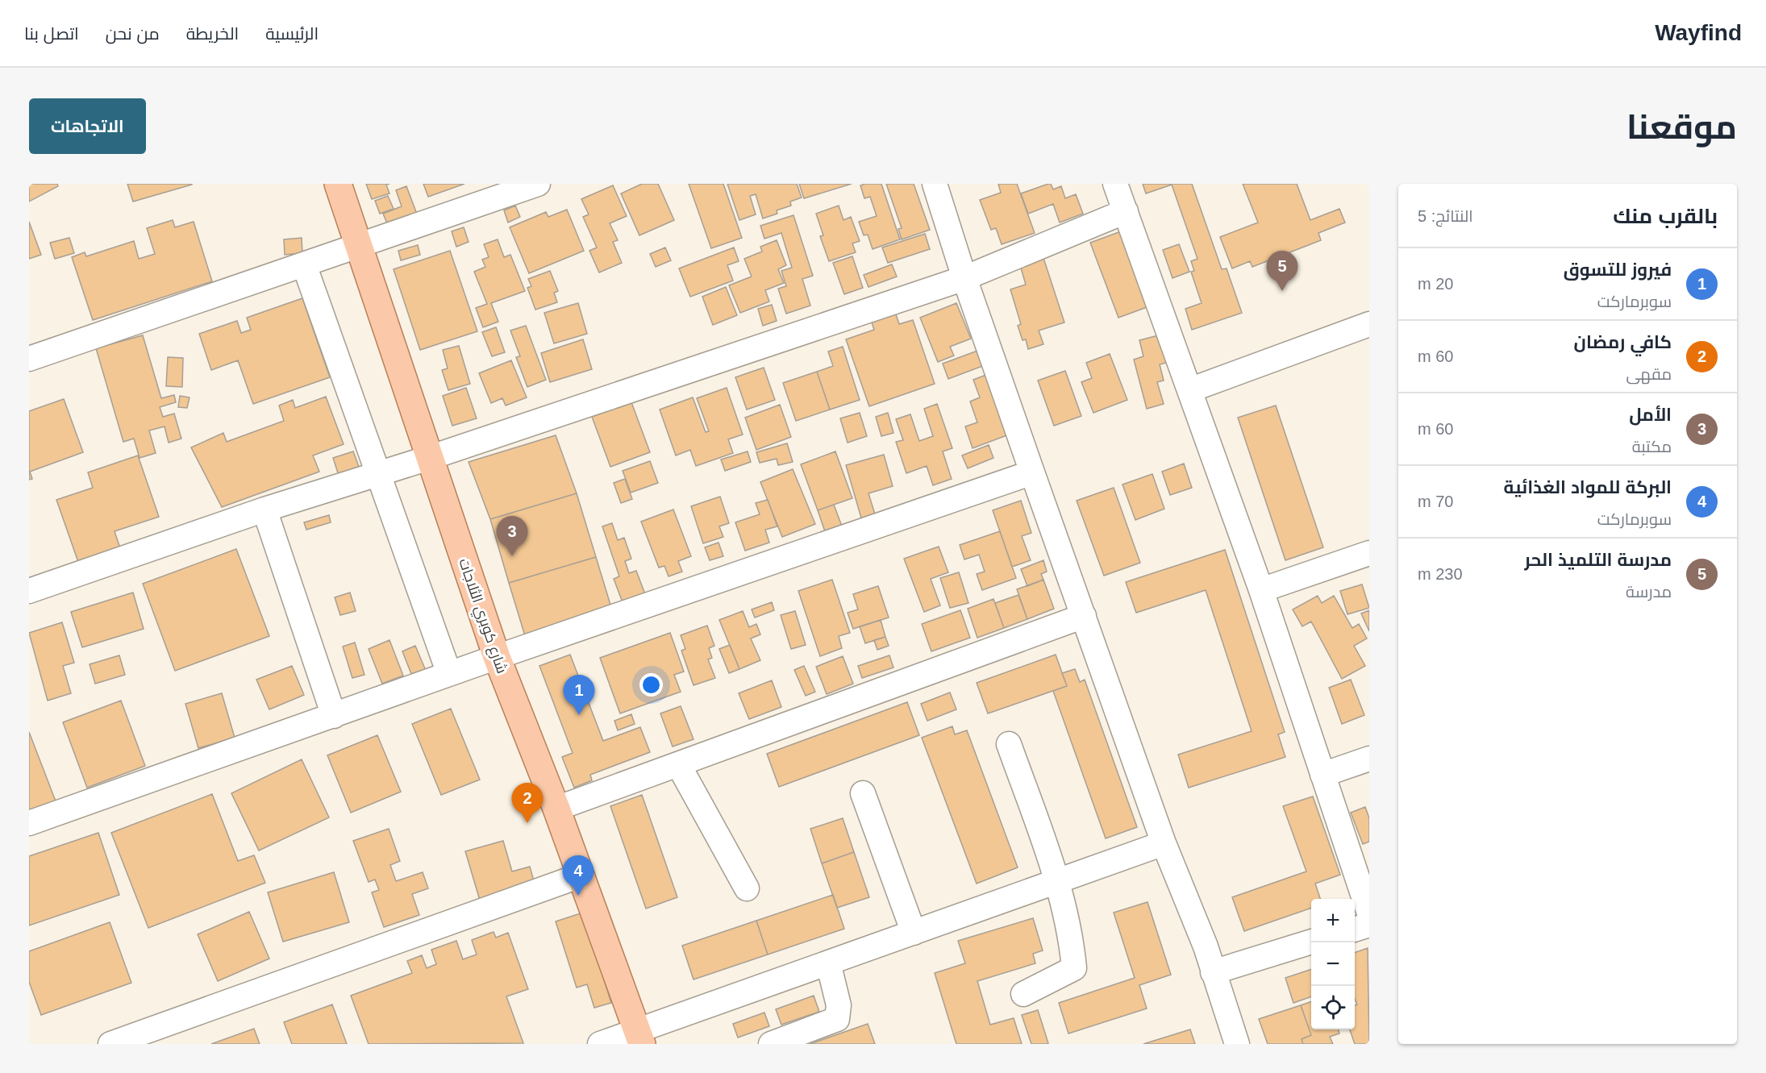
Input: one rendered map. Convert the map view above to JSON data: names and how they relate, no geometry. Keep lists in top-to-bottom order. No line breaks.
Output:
{"streets":{"main road":["شارع كوبري الثلاجات"]},"page":{"header":"Wayfind","nav":["الرئيسية","الخريطة","من نحن","اتصل بنا"],"title":"موقعنا","buttons":"الاتجاهات","heading":["بالقرب منك","النتائج: 5"],"list":[{"mark":"1","name":"فيروز للتسوق","note":"سوبرماركت","value":"20 m"},{"mark":"2","name":"كافي رمضان","note":"مقهى","value":"60 m"},{"mark":"3","name":"الأمل","note":"مكتبة","value":"60 m"},{"mark":"4","name":"البركة للمواد الغذائية","note":"سوبرماركت","value":"70 m"},{"mark":"5","name":"مدرسة التلميذ الحر","note":"مدرسة","value":"230 m"}],"pins":["5","3","1","2","4"],"map_buttons":["+","−"]}}
